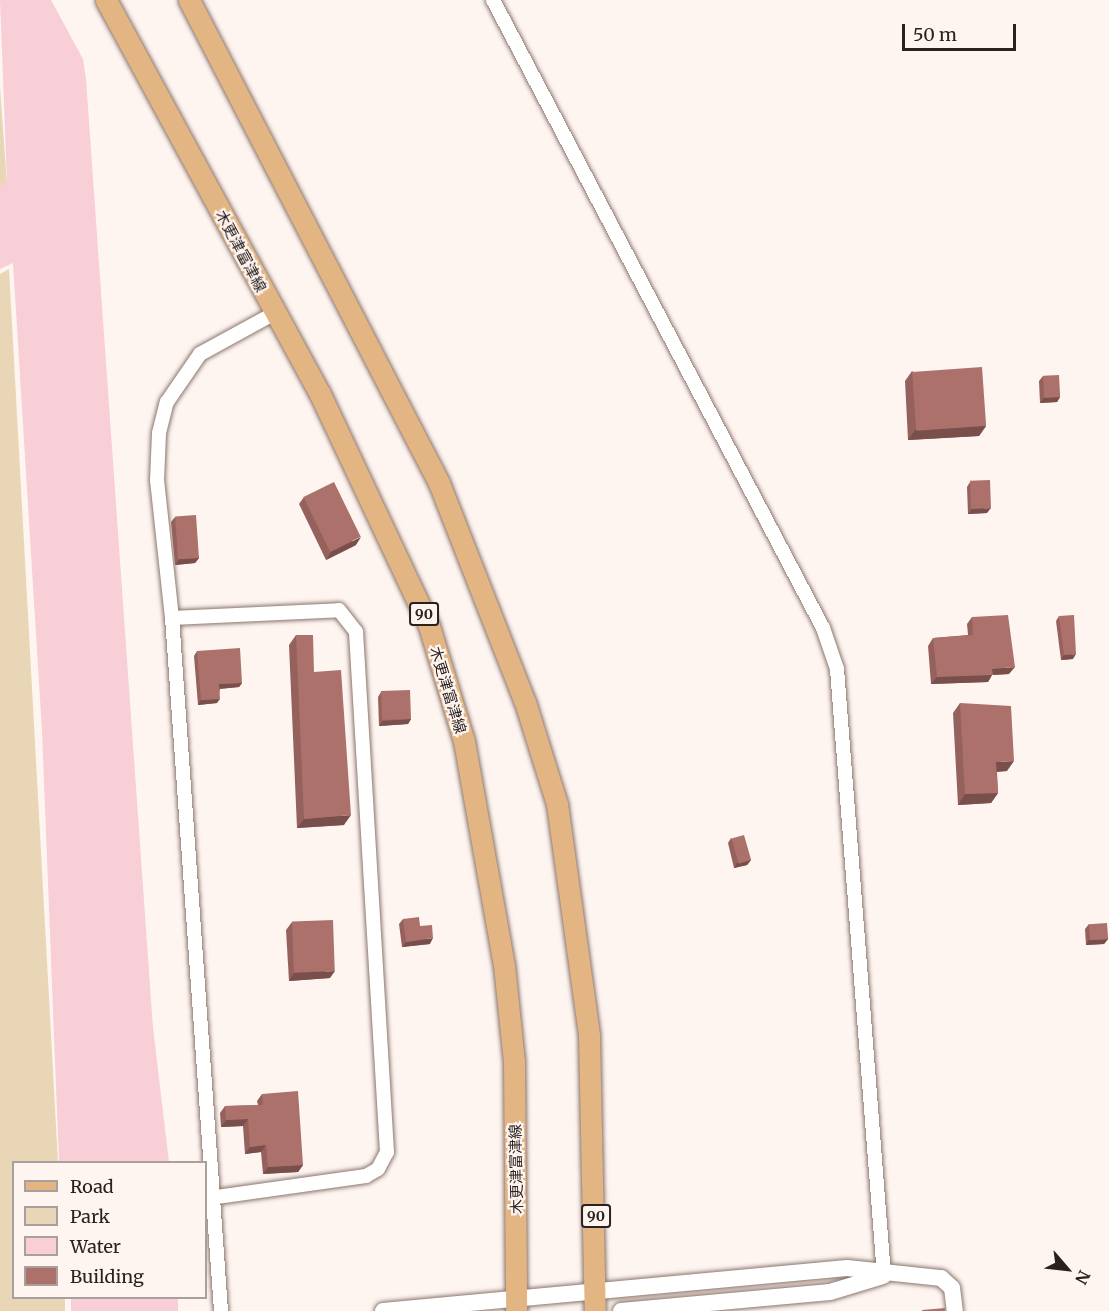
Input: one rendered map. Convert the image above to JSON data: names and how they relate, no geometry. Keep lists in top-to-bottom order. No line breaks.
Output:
{"streets":{"main road":["木更津富津線","90"]},"legend":["Road","Park","Water","Building"],"scale_bar":"50 m","north":"bottom right"}
